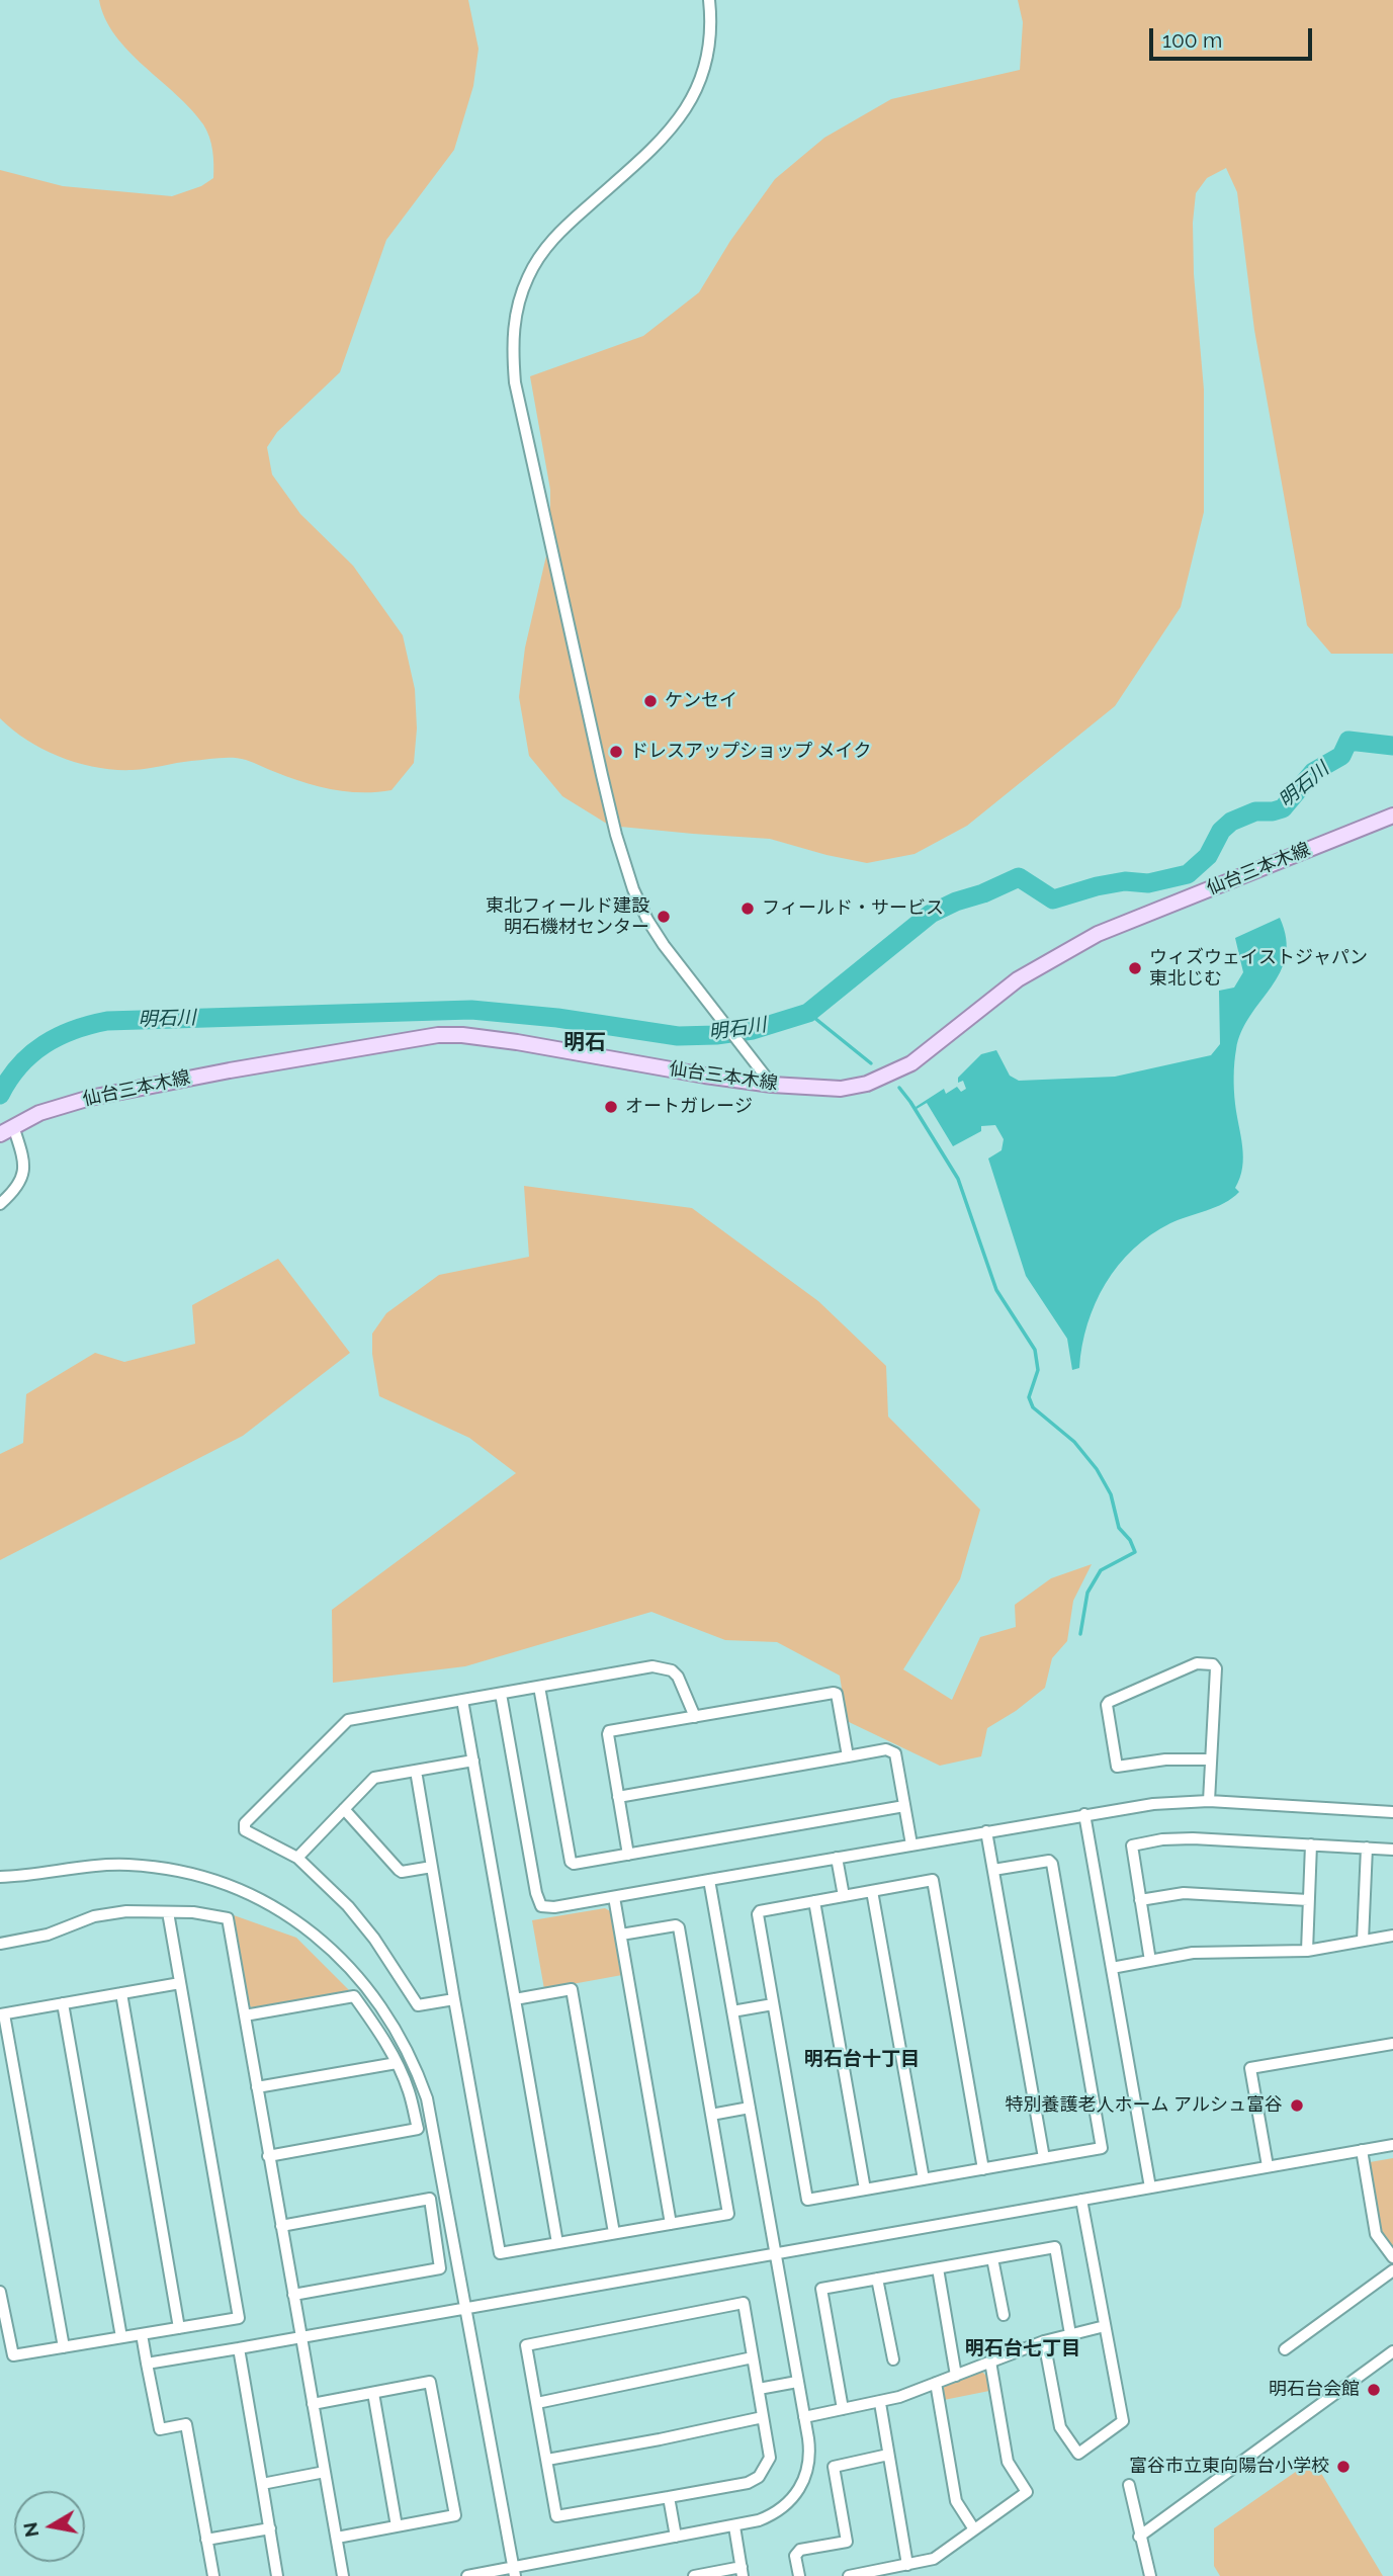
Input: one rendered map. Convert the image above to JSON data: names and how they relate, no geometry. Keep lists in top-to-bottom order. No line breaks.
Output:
{"streets":{"main road":["仙台三本木線"]},"districts":["明石","明石台十丁目","明石台七丁目"],"water":["明石川"],"places":["ケンセイ","ドレスアップショップ メイク","フィールド・サービス","東北フィールド建設 明石機材センター","ウィズウェイストジャパン 東北じむ","オートガレージ","特別養護老人ホーム アルシュ富谷","明石台会館","富谷市立東向陽台小学校"],"scale_bar":"100 m","north":"left"}
